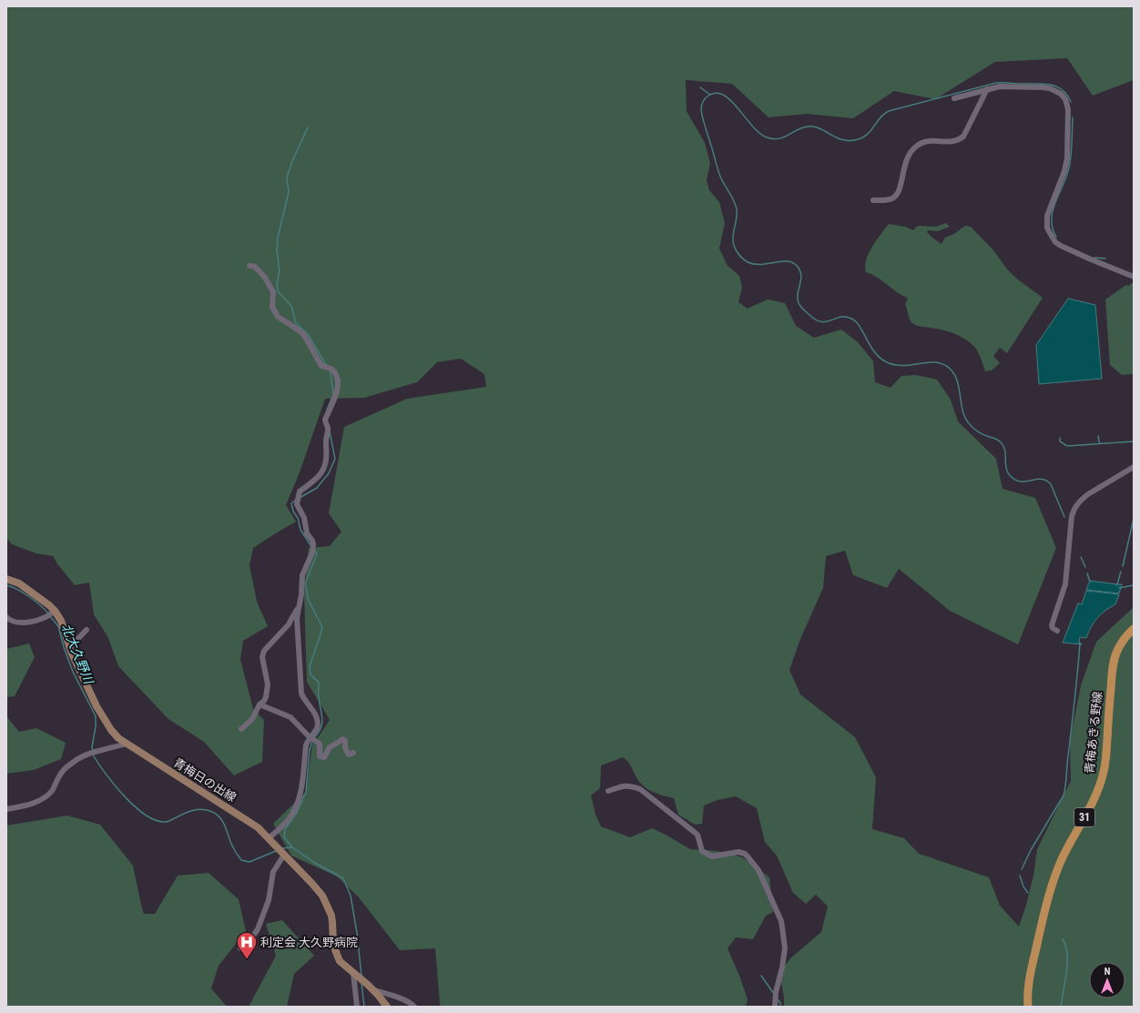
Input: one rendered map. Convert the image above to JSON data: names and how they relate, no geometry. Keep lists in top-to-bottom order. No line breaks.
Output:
{"streets":{"main road":["青梅あきる野線","青梅日の出線","31"]},"water":["北大久野川"],"places":{"hospital":["利定会 大久野病院"]},"north":"top"}
